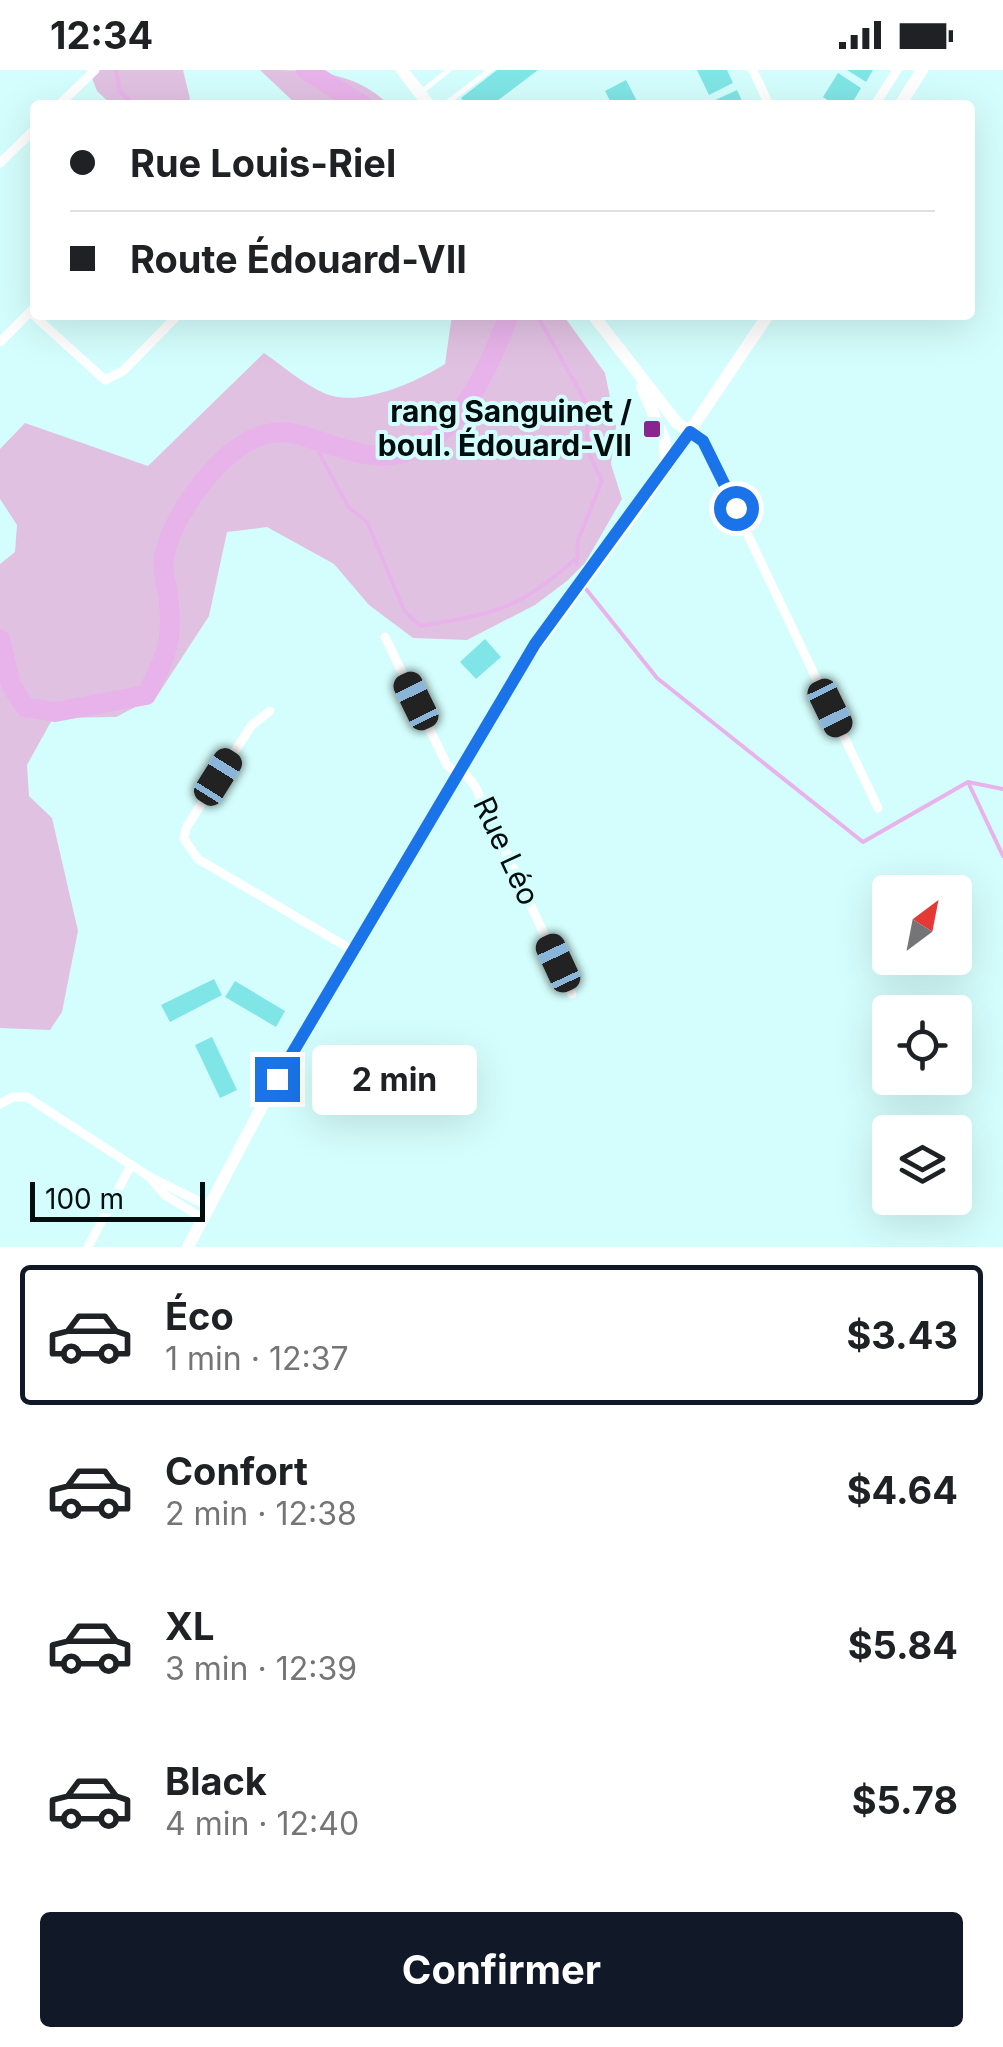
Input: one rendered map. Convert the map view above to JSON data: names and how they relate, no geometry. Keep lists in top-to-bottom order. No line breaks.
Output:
{"streets":{"street":["Rue Léo"]},"places":{"transit":["rang Sanguinet / boul. Édouard-VII"]},"scale_bar":"100 m","north":"top right","page":{"status":"12:34","banner":["Rue Louis-Riel","Route Édouard-VII"],"bubble":"2 min","scale":"100 m","list":[{"name":"Éco","note":"1 min · 12:37","value":"$3.43"},{"name":"Confort","note":"2 min · 12:38","value":"$4.64"},{"name":"XL","note":"3 min · 12:39","value":"$5.84"},{"name":"Black","note":"4 min · 12:40","value":"$5.78"}],"buttons":"Confirmer"}}
